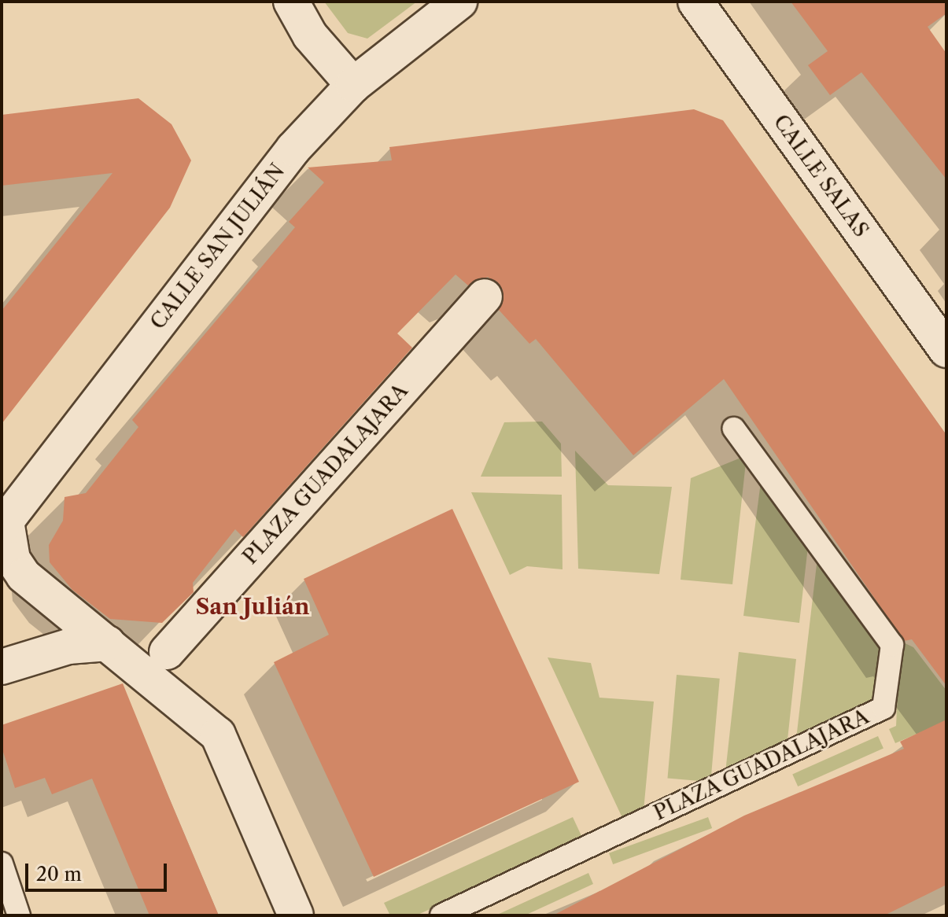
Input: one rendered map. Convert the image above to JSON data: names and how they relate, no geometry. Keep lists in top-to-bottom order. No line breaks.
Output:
{"streets":{"street":["CALLE SALAS","CALLE SAN JULIÁN","PLAZA GUADALAJARA"]},"districts":["San Julián"],"scale_bar":"20 m"}
